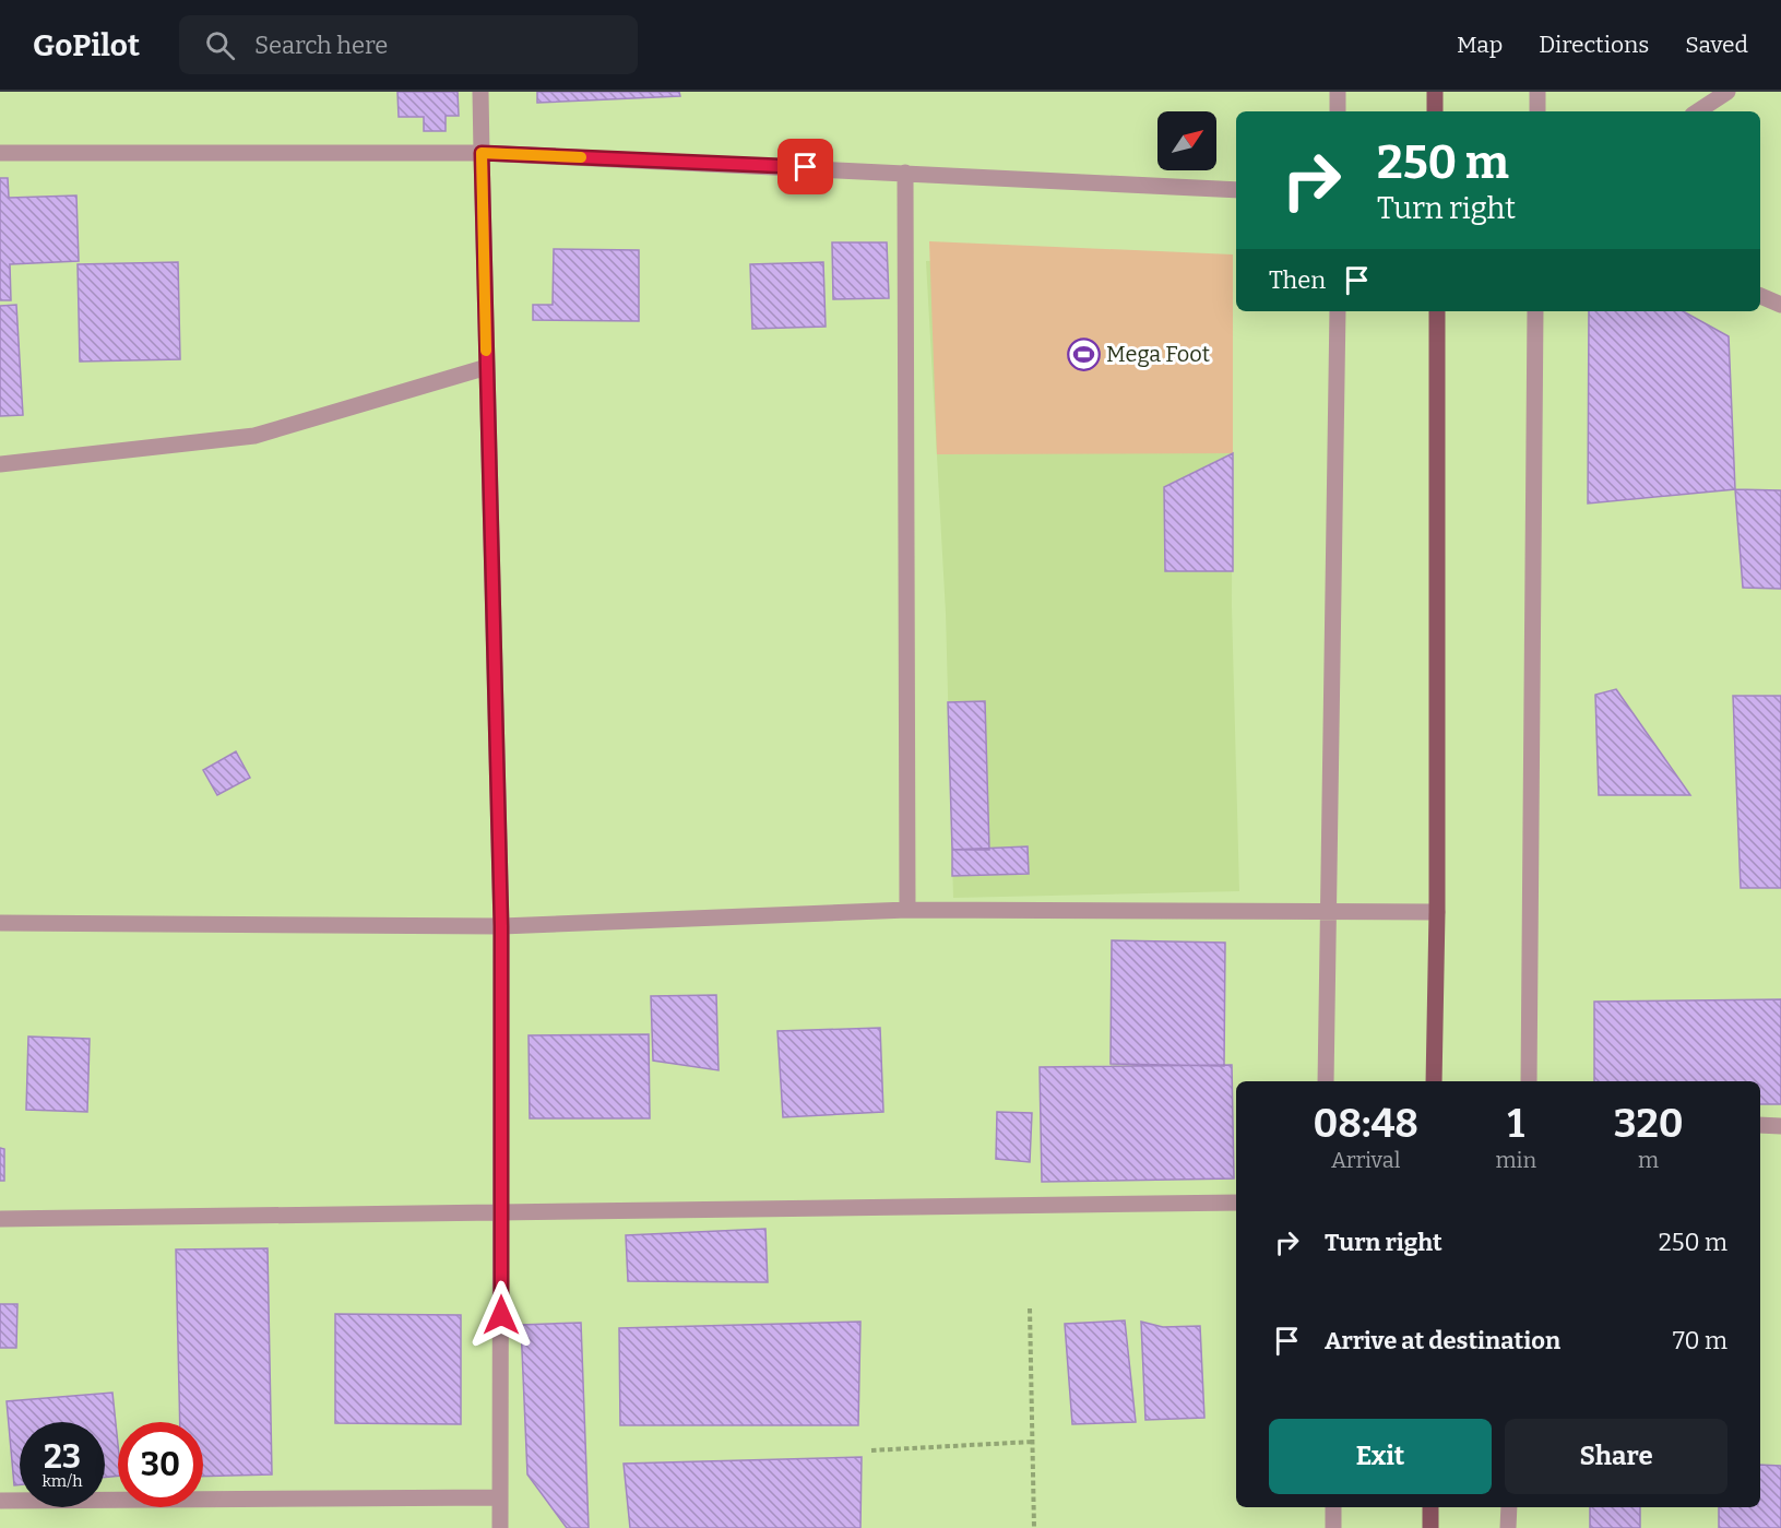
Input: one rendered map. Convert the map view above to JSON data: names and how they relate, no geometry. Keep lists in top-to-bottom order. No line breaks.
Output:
{"places":{"sports":["Mega Foot"]},"north":"top right","page":{"header":"GoPilot","search":"Search here","nav":["Map","Directions","Saved"],"turn":["250 m","Turn right"],"then":"Then","eta":["08:48","Arrival","1","min","320","m"],"list":[{"name":"Turn right","value":"250 m"},{"name":"Arrive at destination","value":"70 m"}],"buttons":["Exit","Share"],"speed":"23 km/h","limit":"30"}}
